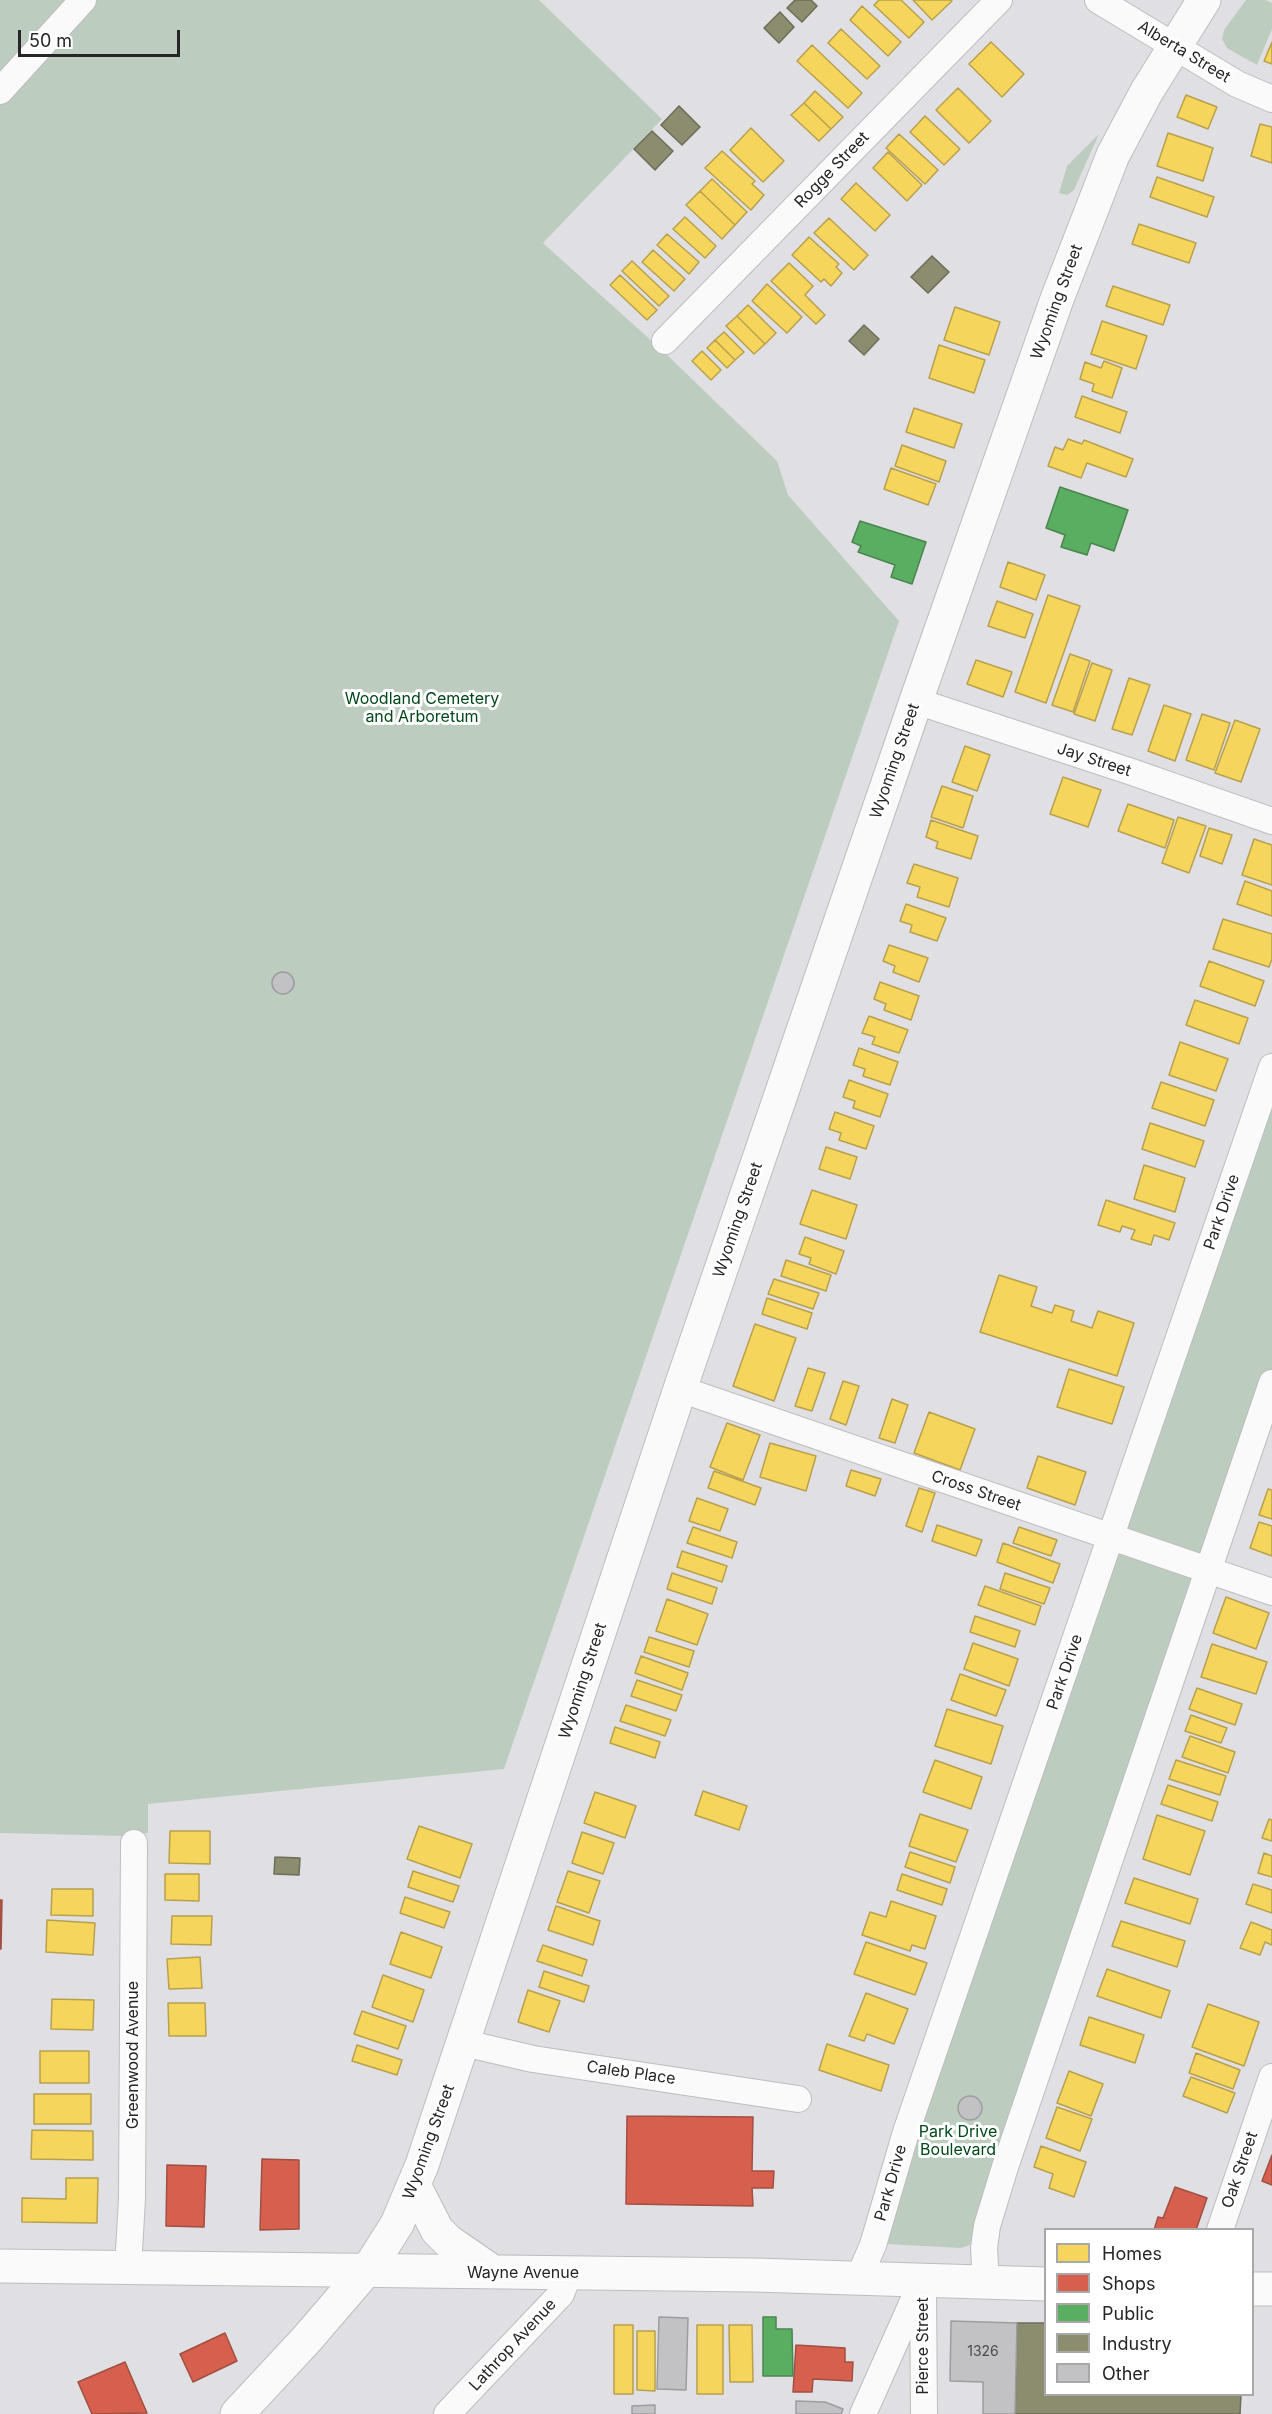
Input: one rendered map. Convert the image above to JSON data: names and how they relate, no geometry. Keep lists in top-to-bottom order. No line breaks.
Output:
{"streets":{"street":["Alberta Street","Rogge Street","Wyoming Street","Jay Street","Park Drive","Cross Street","Greenwood Avenue","Caleb Place","Oak Street","Wayne Avenue","Lathrop Avenue","Pierce Street"]},"crossings":[["Alberta Street","Wyoming Street"],["Wyoming Street","Jay Street"],["Wyoming Street","Cross Street"],["Wyoming Street","Caleb Place"],["Wyoming Street","Wayne Avenue"],["Park Drive","Cross Street"],["Park Drive","Wayne Avenue"],["Greenwood Avenue","Wayne Avenue"],["Wayne Avenue","Lathrop Avenue"],["Wayne Avenue","Pierce Street"]],"parks":["Woodland Cemetery and Arboretum","Park Drive Boulevard"],"house_numbers":["1326"],"legend":["Homes","Shops","Public","Industry","Other"],"scale_bar":"50 m"}
